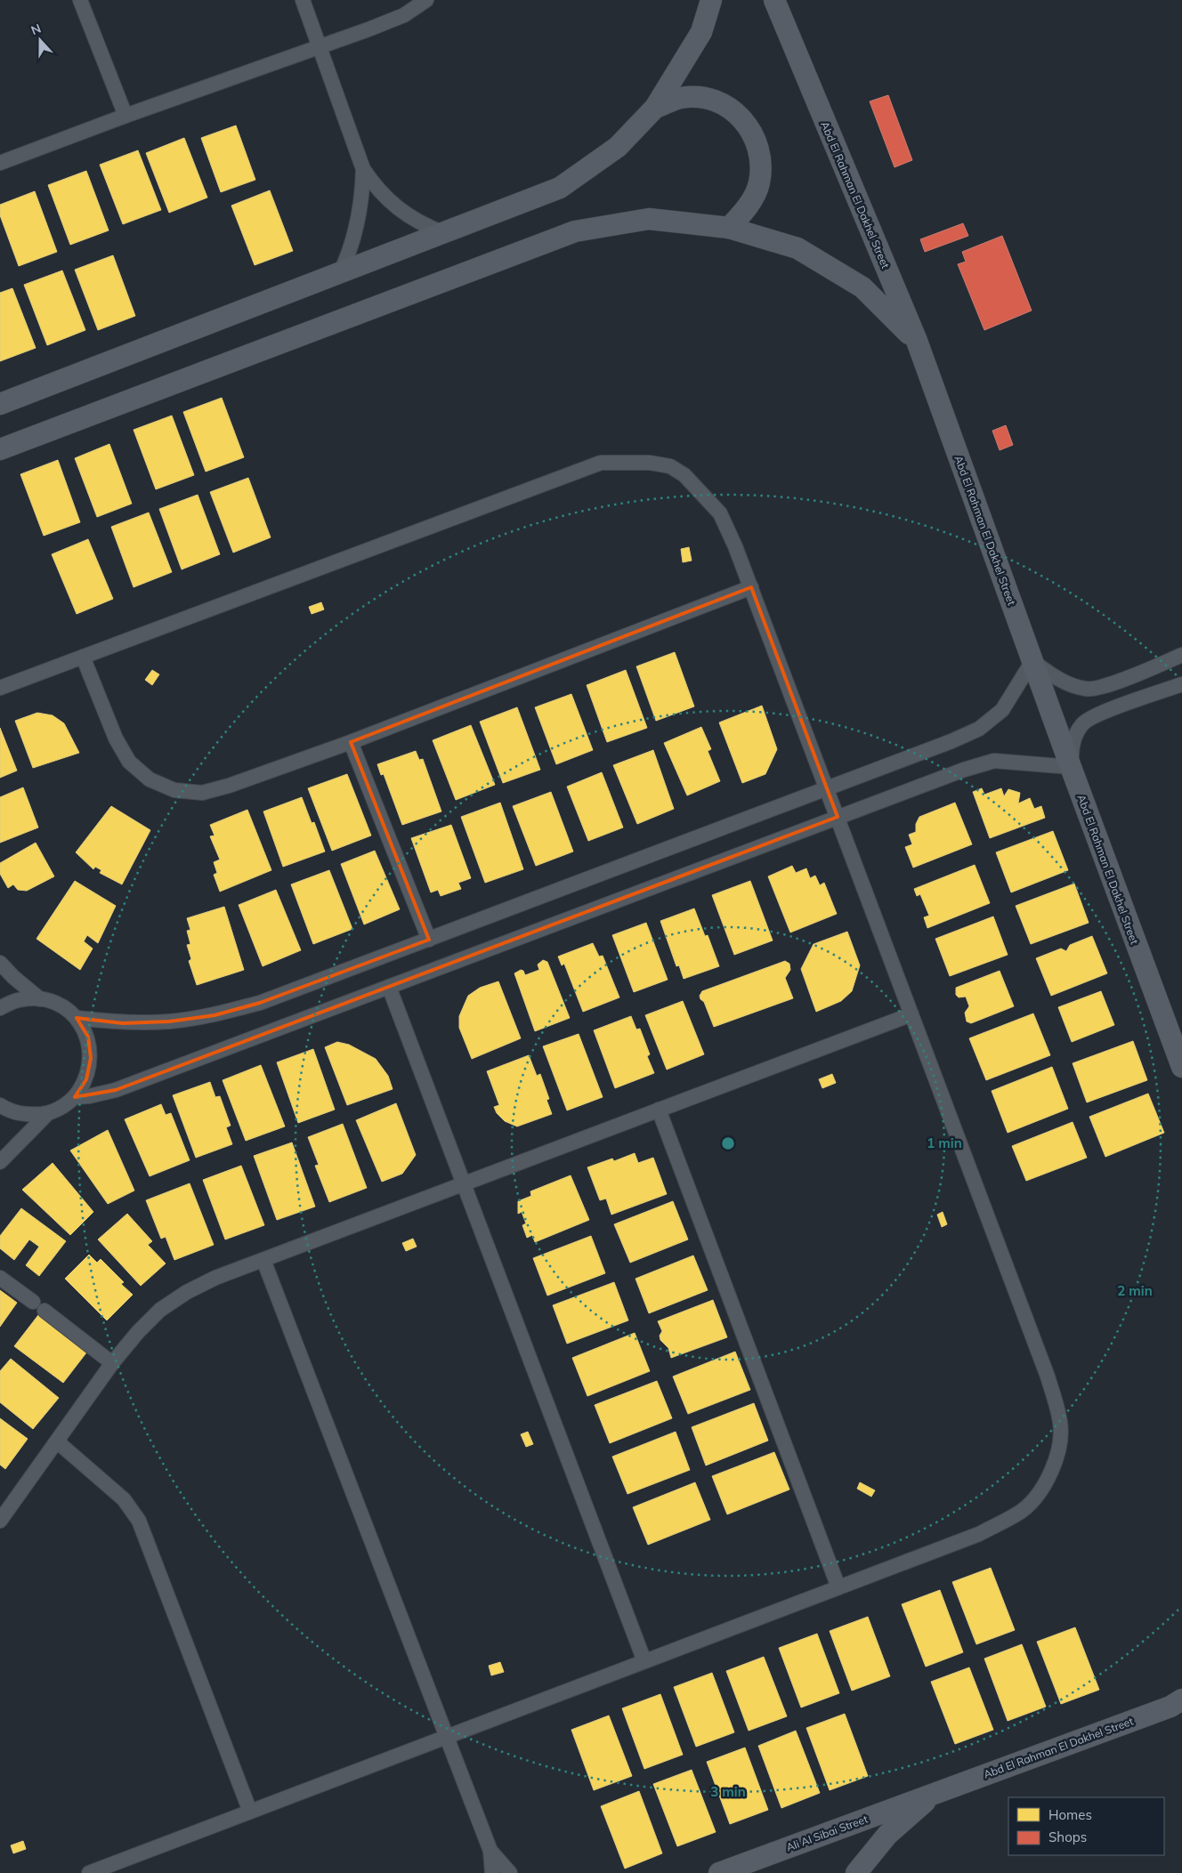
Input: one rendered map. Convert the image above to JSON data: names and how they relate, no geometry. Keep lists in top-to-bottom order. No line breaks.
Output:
{"streets":{"street":["Abd El Rahman El Dakhel Street","Ali Al Sibai Street"]},"crossings":[["Abd El Rahman El Dakhel Street","Ali Al Sibai Street"]],"legend":["Homes","Shops"],"north":"top","rings":["1 min","2 min","3 min"]}
